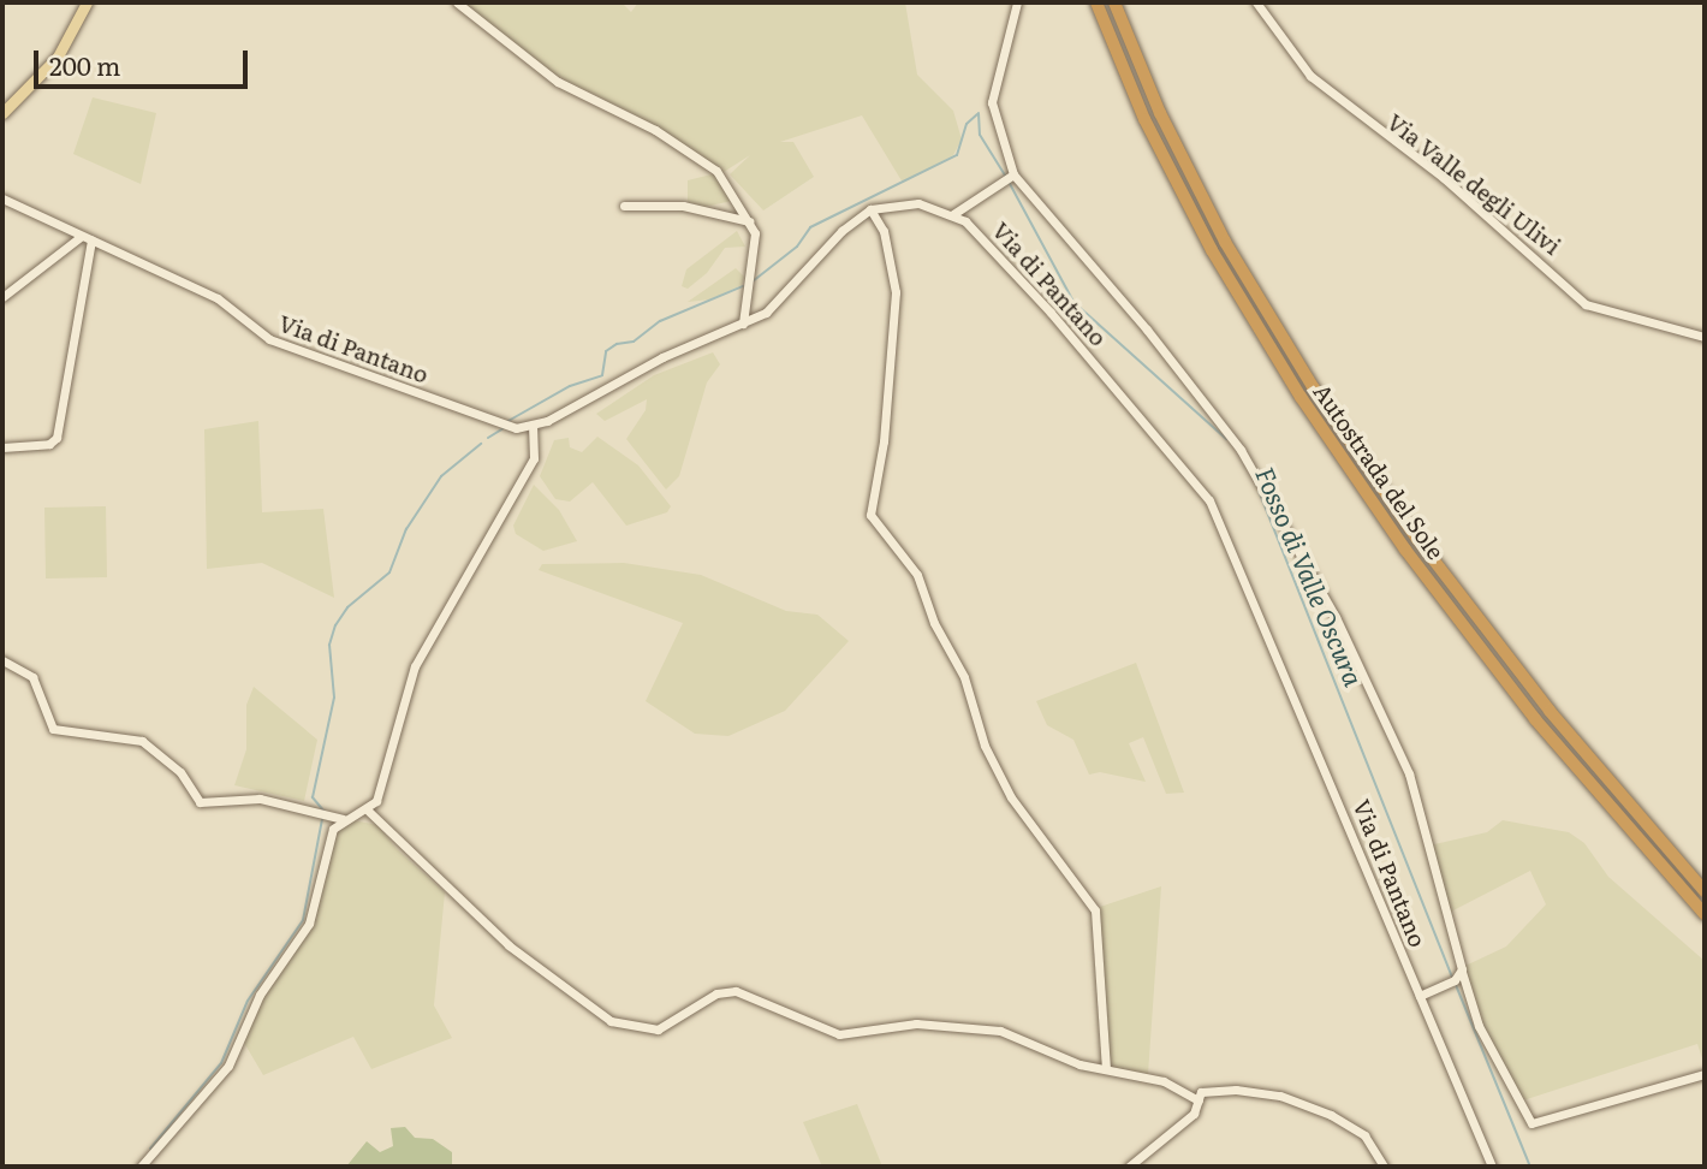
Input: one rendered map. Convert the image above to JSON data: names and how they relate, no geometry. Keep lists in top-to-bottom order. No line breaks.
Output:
{"streets":{"highway":["Autostrada del Sole"],"street":["Via Valle degli Ulivi","Via di Pantano"]},"water":["Fosso di Valle Oscura"],"scale_bar":"200 m"}
